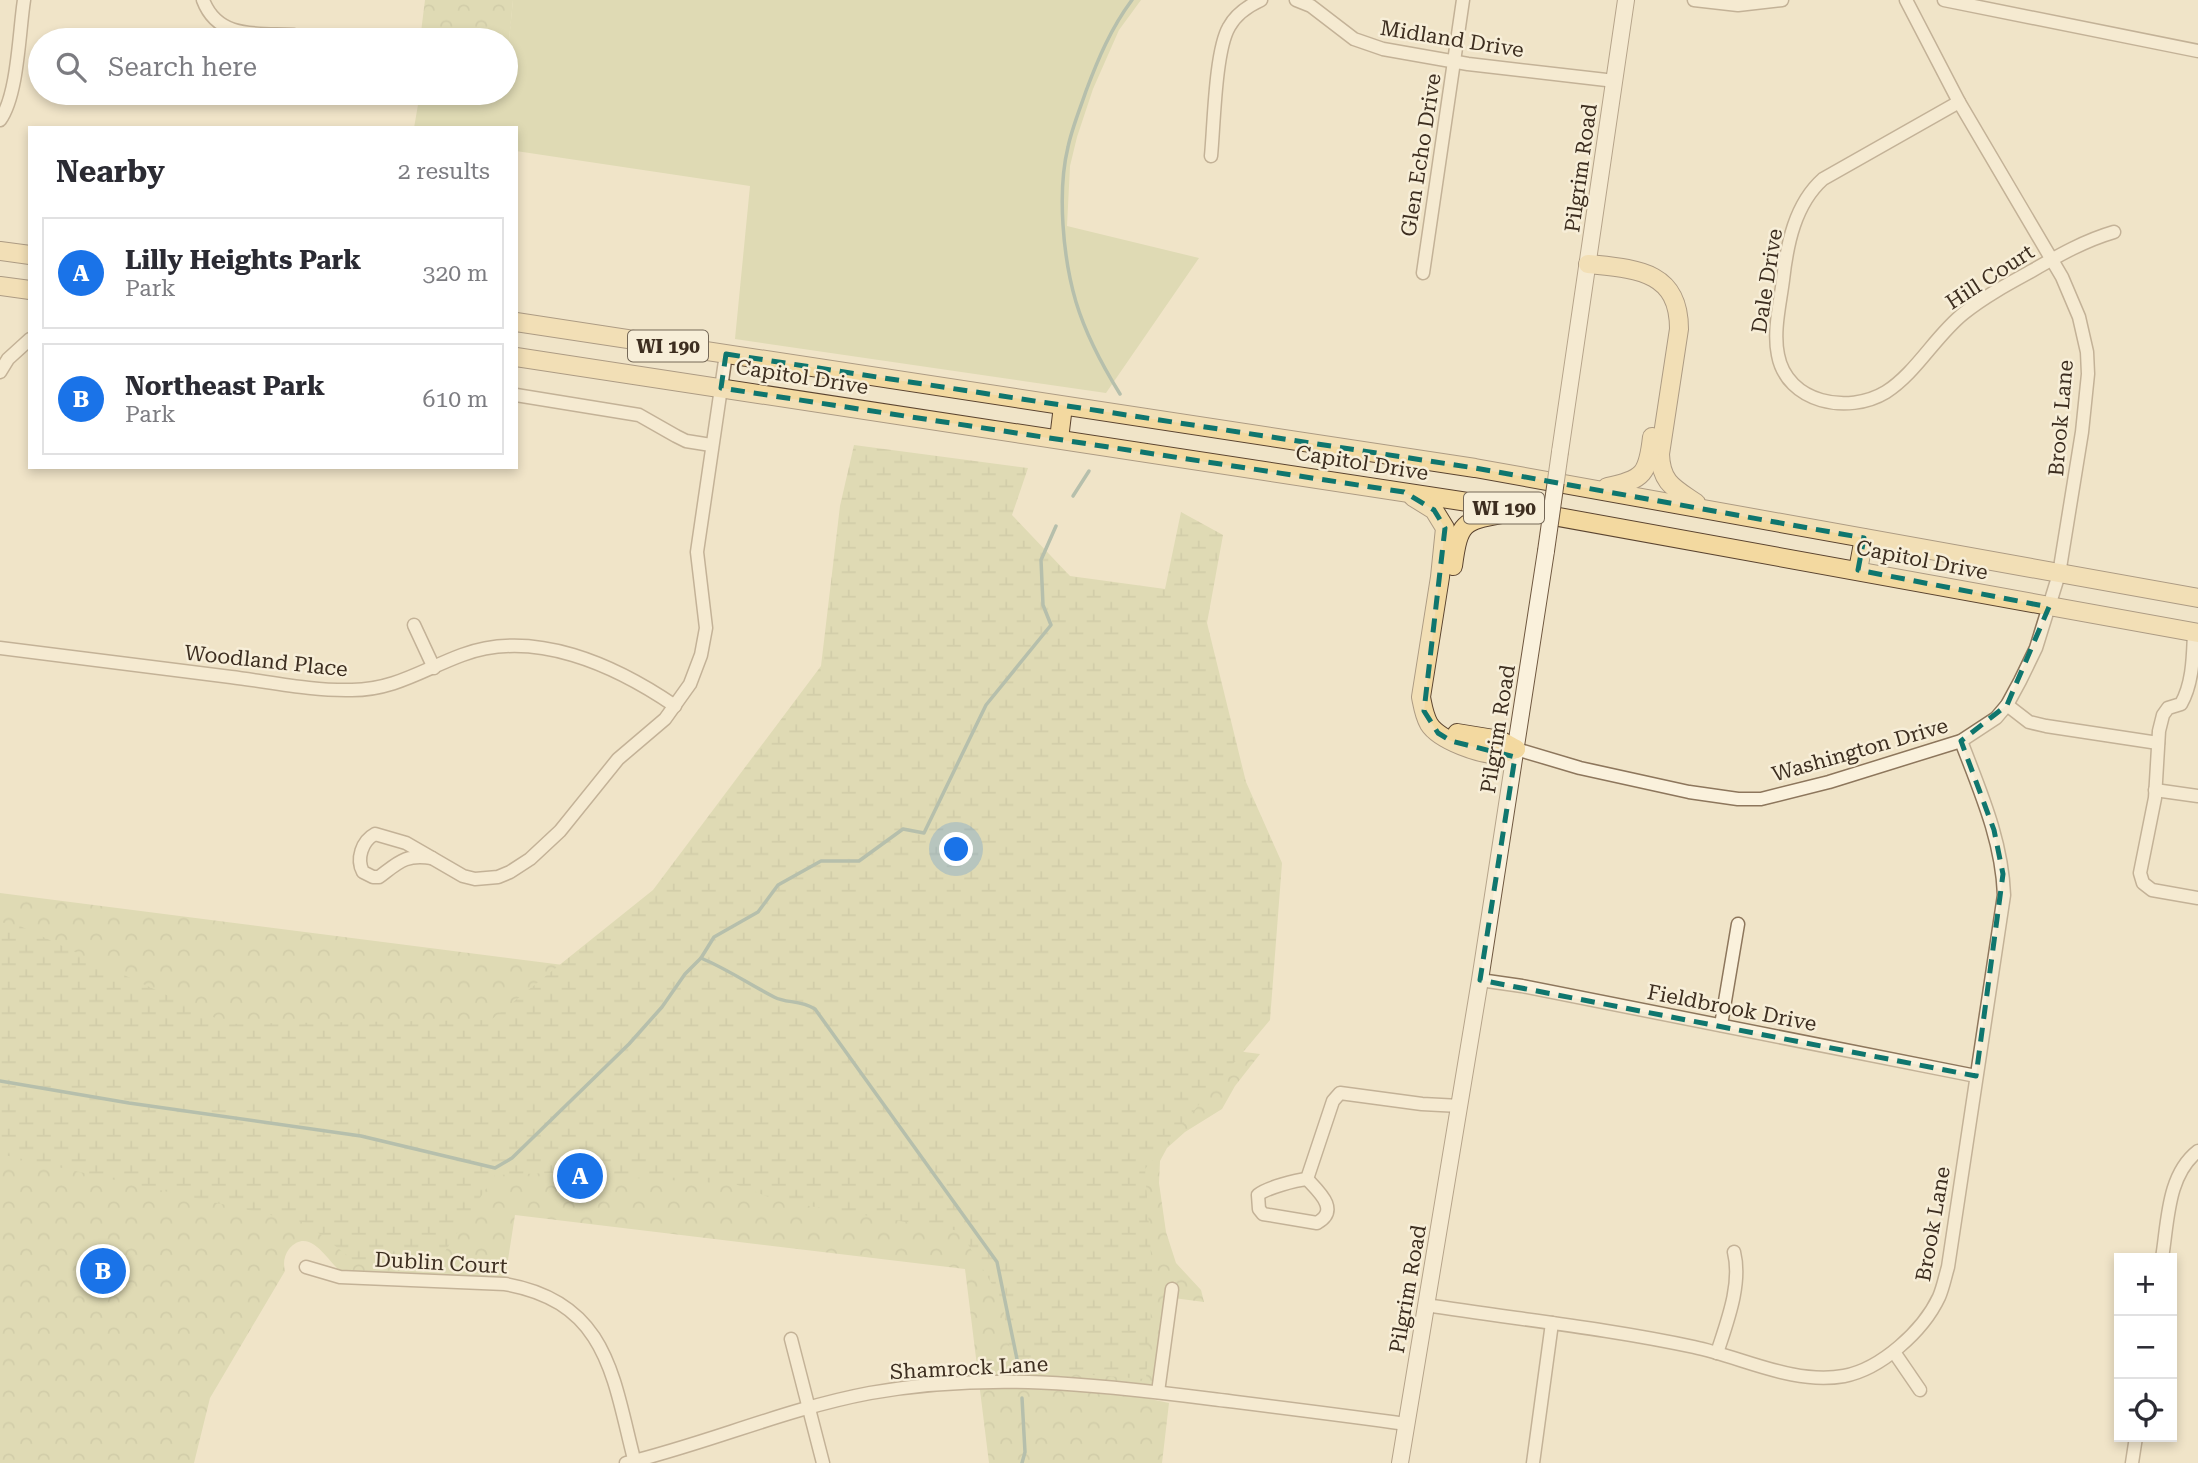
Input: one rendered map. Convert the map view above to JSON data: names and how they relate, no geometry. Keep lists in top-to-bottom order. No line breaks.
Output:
{"streets":{"main road":["Pilgrim Road","WI 190","Capitol Drive"],"street":["Midland Drive","Glen Echo Drive","Hill Court","Dale Drive","Brook Lane","Woodland Place","Washington Drive","Fieldbrook Drive","Dublin Court","Shamrock Lane"]},"crossings":[["Midland Drive","Glen Echo Drive"],["Midland Drive","Pilgrim Road"],["Pilgrim Road","Brook Lane"],["Pilgrim Road","Washington Drive"],["Pilgrim Road","Fieldbrook Drive"],["Pilgrim Road","Shamrock Lane"],["Hill Court","Dale Drive"],["Hill Court","Brook Lane"],["Dale Drive","Brook Lane"],["Capitol Drive","Brook Lane"],["Brook Lane","Washington Drive"],["Brook Lane","Fieldbrook Drive"],["Dublin Court","Shamrock Lane"]],"page":{"search":"Search here","heading":["Nearby","2 results"],"list":[{"mark":"A","name":"Lilly Heights Park","note":"Park","value":"320 m"},{"mark":"B","name":"Northeast Park","note":"Park","value":"610 m"}],"pins":["A","B"],"map_buttons":["+","−"]}}
